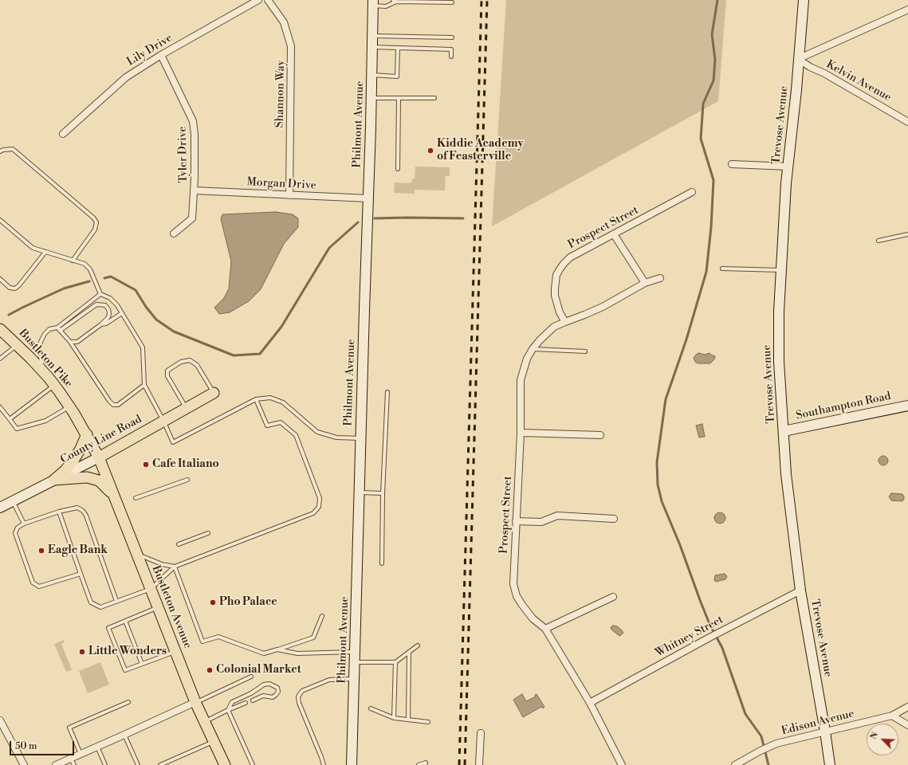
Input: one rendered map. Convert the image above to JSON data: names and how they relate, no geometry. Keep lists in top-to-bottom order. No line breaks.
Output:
{"streets":{"main road":["Bustleton Pike","County Line Road","Bustleton Avenue"],"street":["Lily Drive","Kelvin Avenue","Shannon Way","Philmont Avenue","Trevose Avenue","Tyler Drive","Morgan Drive","Prospect Street","Southampton Road","Whitney Street","Edison Avenue"]},"crossings":[["Lily Drive","Tyler Drive"],["Kelvin Avenue","Trevose Avenue"],["Shannon Way","Morgan Drive"],["Philmont Avenue","Morgan Drive"],["Trevose Avenue","Southampton Road"],["Trevose Avenue","Whitney Street"],["Trevose Avenue","Edison Avenue"],["Tyler Drive","Morgan Drive"],["Prospect Street","Whitney Street"],["Bustleton Pike","County Line Road"],["Bustleton Pike","Bustleton Avenue"],["County Line Road","Bustleton Avenue"]],"places":["Kiddie Academy of Feasterville","Cafe Italiano","Eagle Bank","Pho Palace","Little Wonders","Colonial Market"],"scale_bar":"50 m","north":"top left"}
